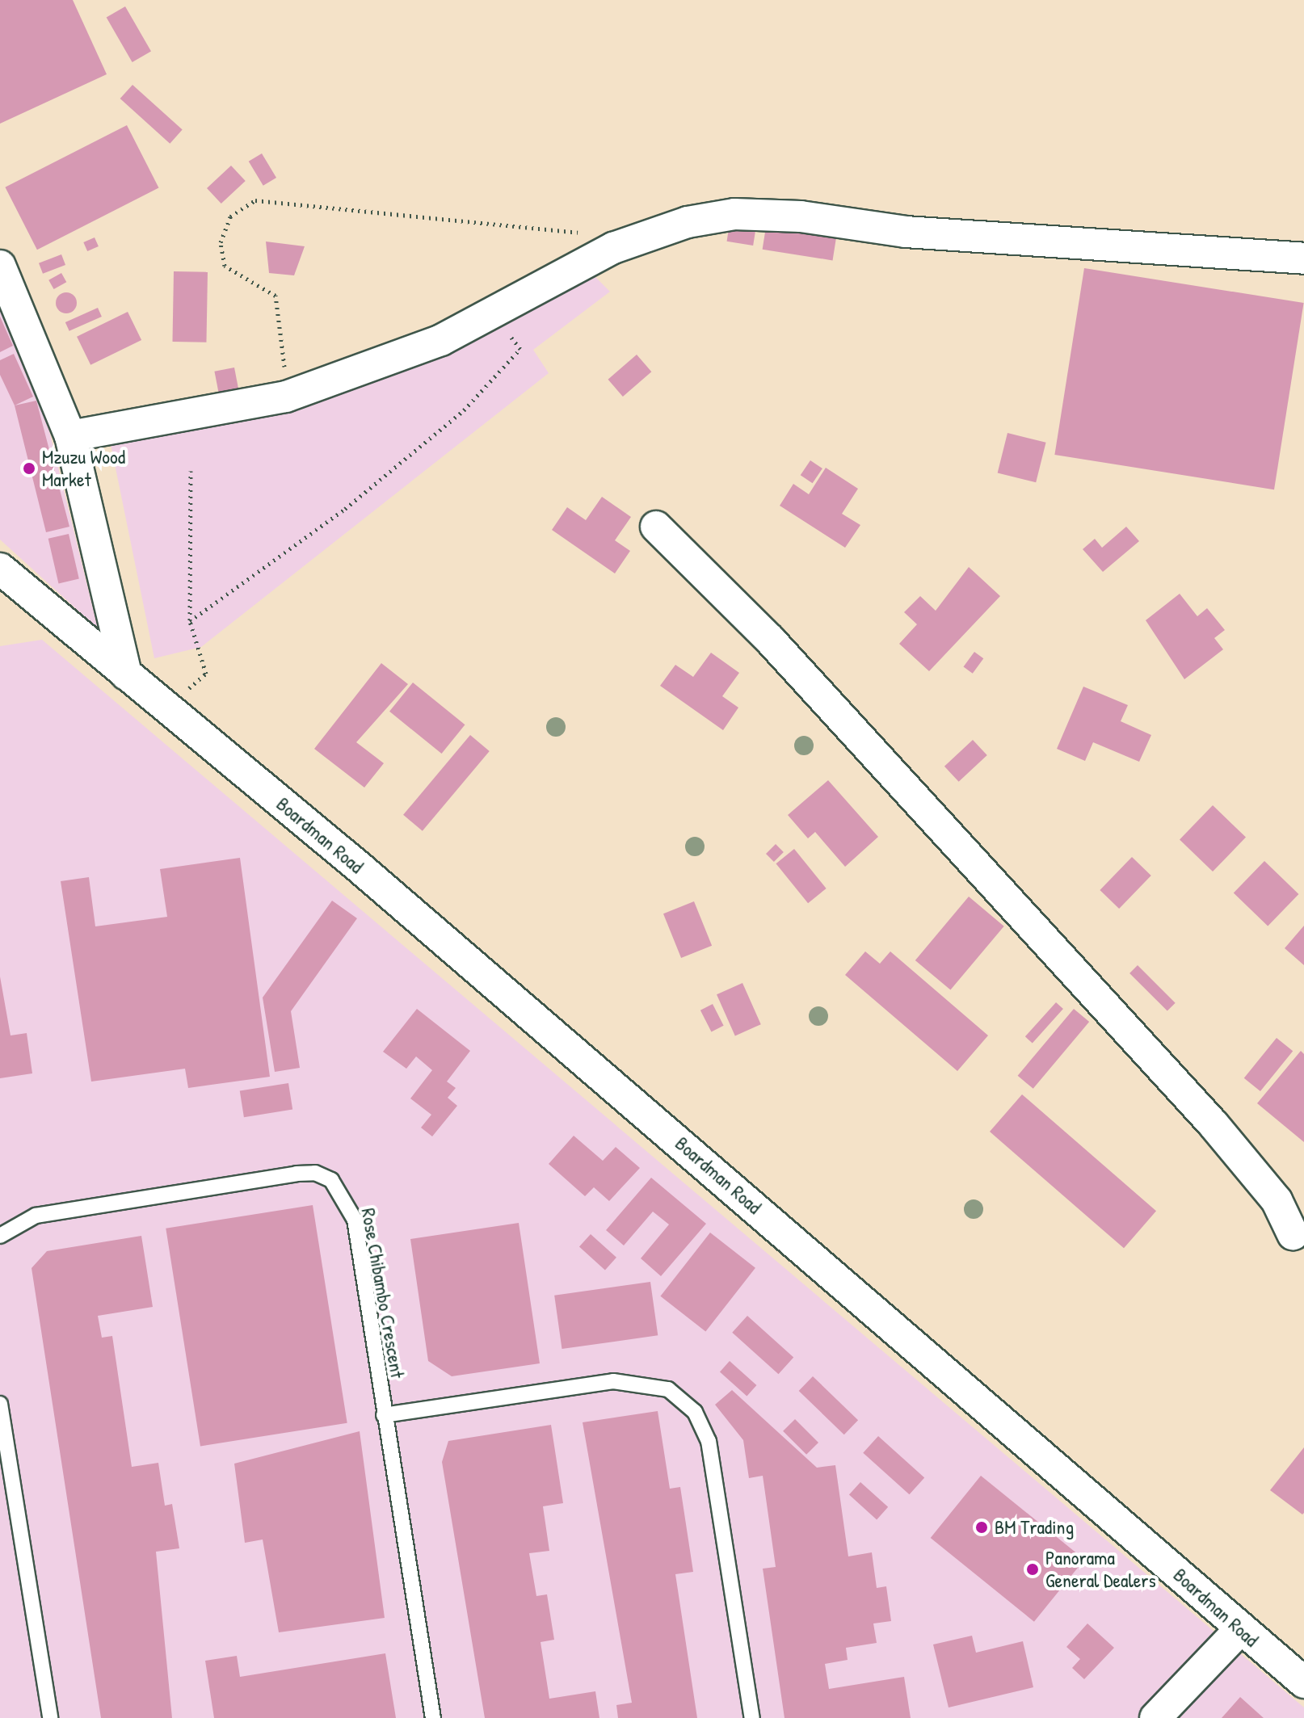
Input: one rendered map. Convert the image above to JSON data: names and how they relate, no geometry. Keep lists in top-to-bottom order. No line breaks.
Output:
{"streets":{"street":["Boardman Road"],"lane":["Rose Chibambo Crescent"]},"places":["Mzuzu Wood Market","BM Trading","Panorama General Dealers"]}
